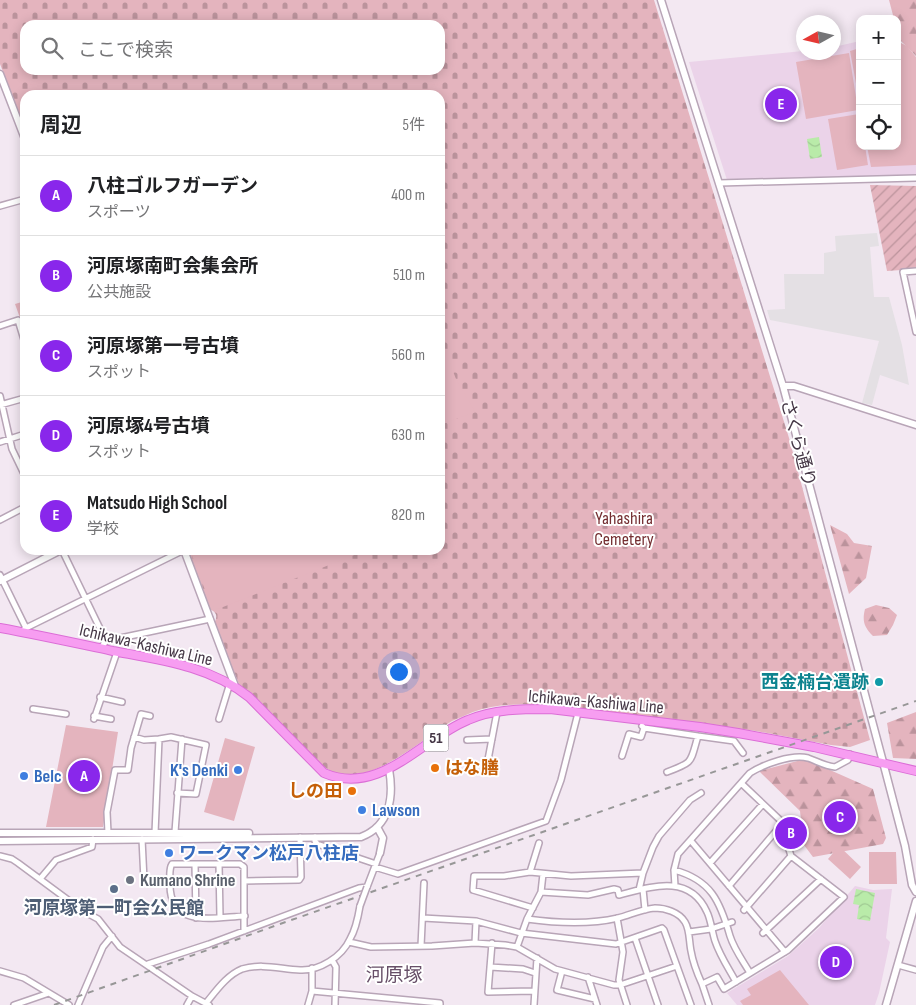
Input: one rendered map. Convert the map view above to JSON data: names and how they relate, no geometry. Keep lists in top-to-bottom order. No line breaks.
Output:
{"streets":{"main road":["Ichikawa-Kashiwa Line","51"],"street":["さくら通り"]},"crossings":[["さくら通り","Ichikawa-Kashiwa Line"]],"districts":["河原塚"],"parks":["Yahashira Cemetery"],"places":["西金楠台遺跡","はな膳","K's Denki","Belc","しの田","Lawson","ワークマン松戸八柱店","Kumano Shrine","河原塚第一町会公民館"],"north":"left","page":{"map_buttons":["+","−"],"search":"ここで検索","pins":["E","A","C","B","D"],"heading":["周辺","5件"],"list":[{"mark":"A","name":"八柱ゴルフガーデン","note":"スポーツ","value":"400 m"},{"mark":"B","name":"河原塚南町会集会所","note":"公共施設","value":"510 m"},{"mark":"C","name":"河原塚第一号古墳","note":"スポット","value":"560 m"},{"mark":"D","name":"河原塚4号古墳","note":"スポット","value":"630 m"},{"mark":"E","name":"Matsudo High School","note":"学校","value":"820 m"}]}}
